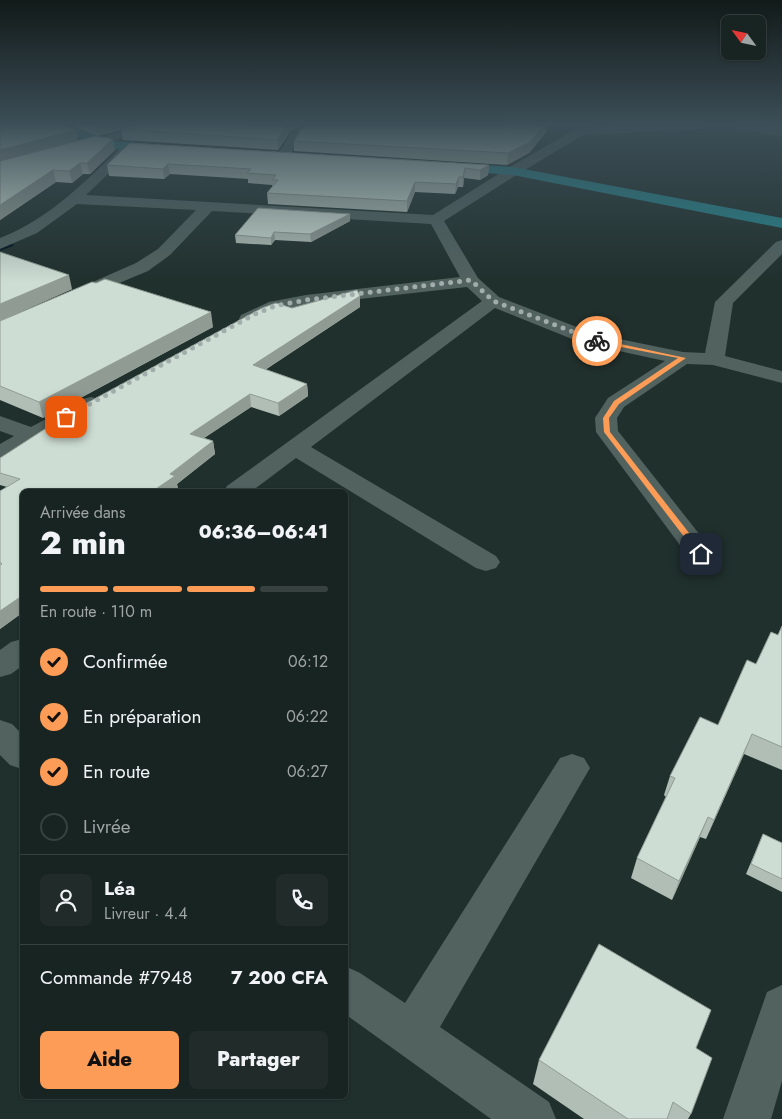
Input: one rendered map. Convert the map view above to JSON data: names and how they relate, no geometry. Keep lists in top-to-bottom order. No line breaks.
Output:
{"north":"top left","page":{"heading":["2 min","Arrivée dans","06:36–06:41"],"panel":["Léa","Livreur · 4.4","Commande #7948","7 200 CFA"],"bar":"En route · 110 m","list":[["Confirmée","06:12"],["En préparation","06:22"],["En route","06:27"],"Livrée"],"buttons":["Aide","Partager"]}}
